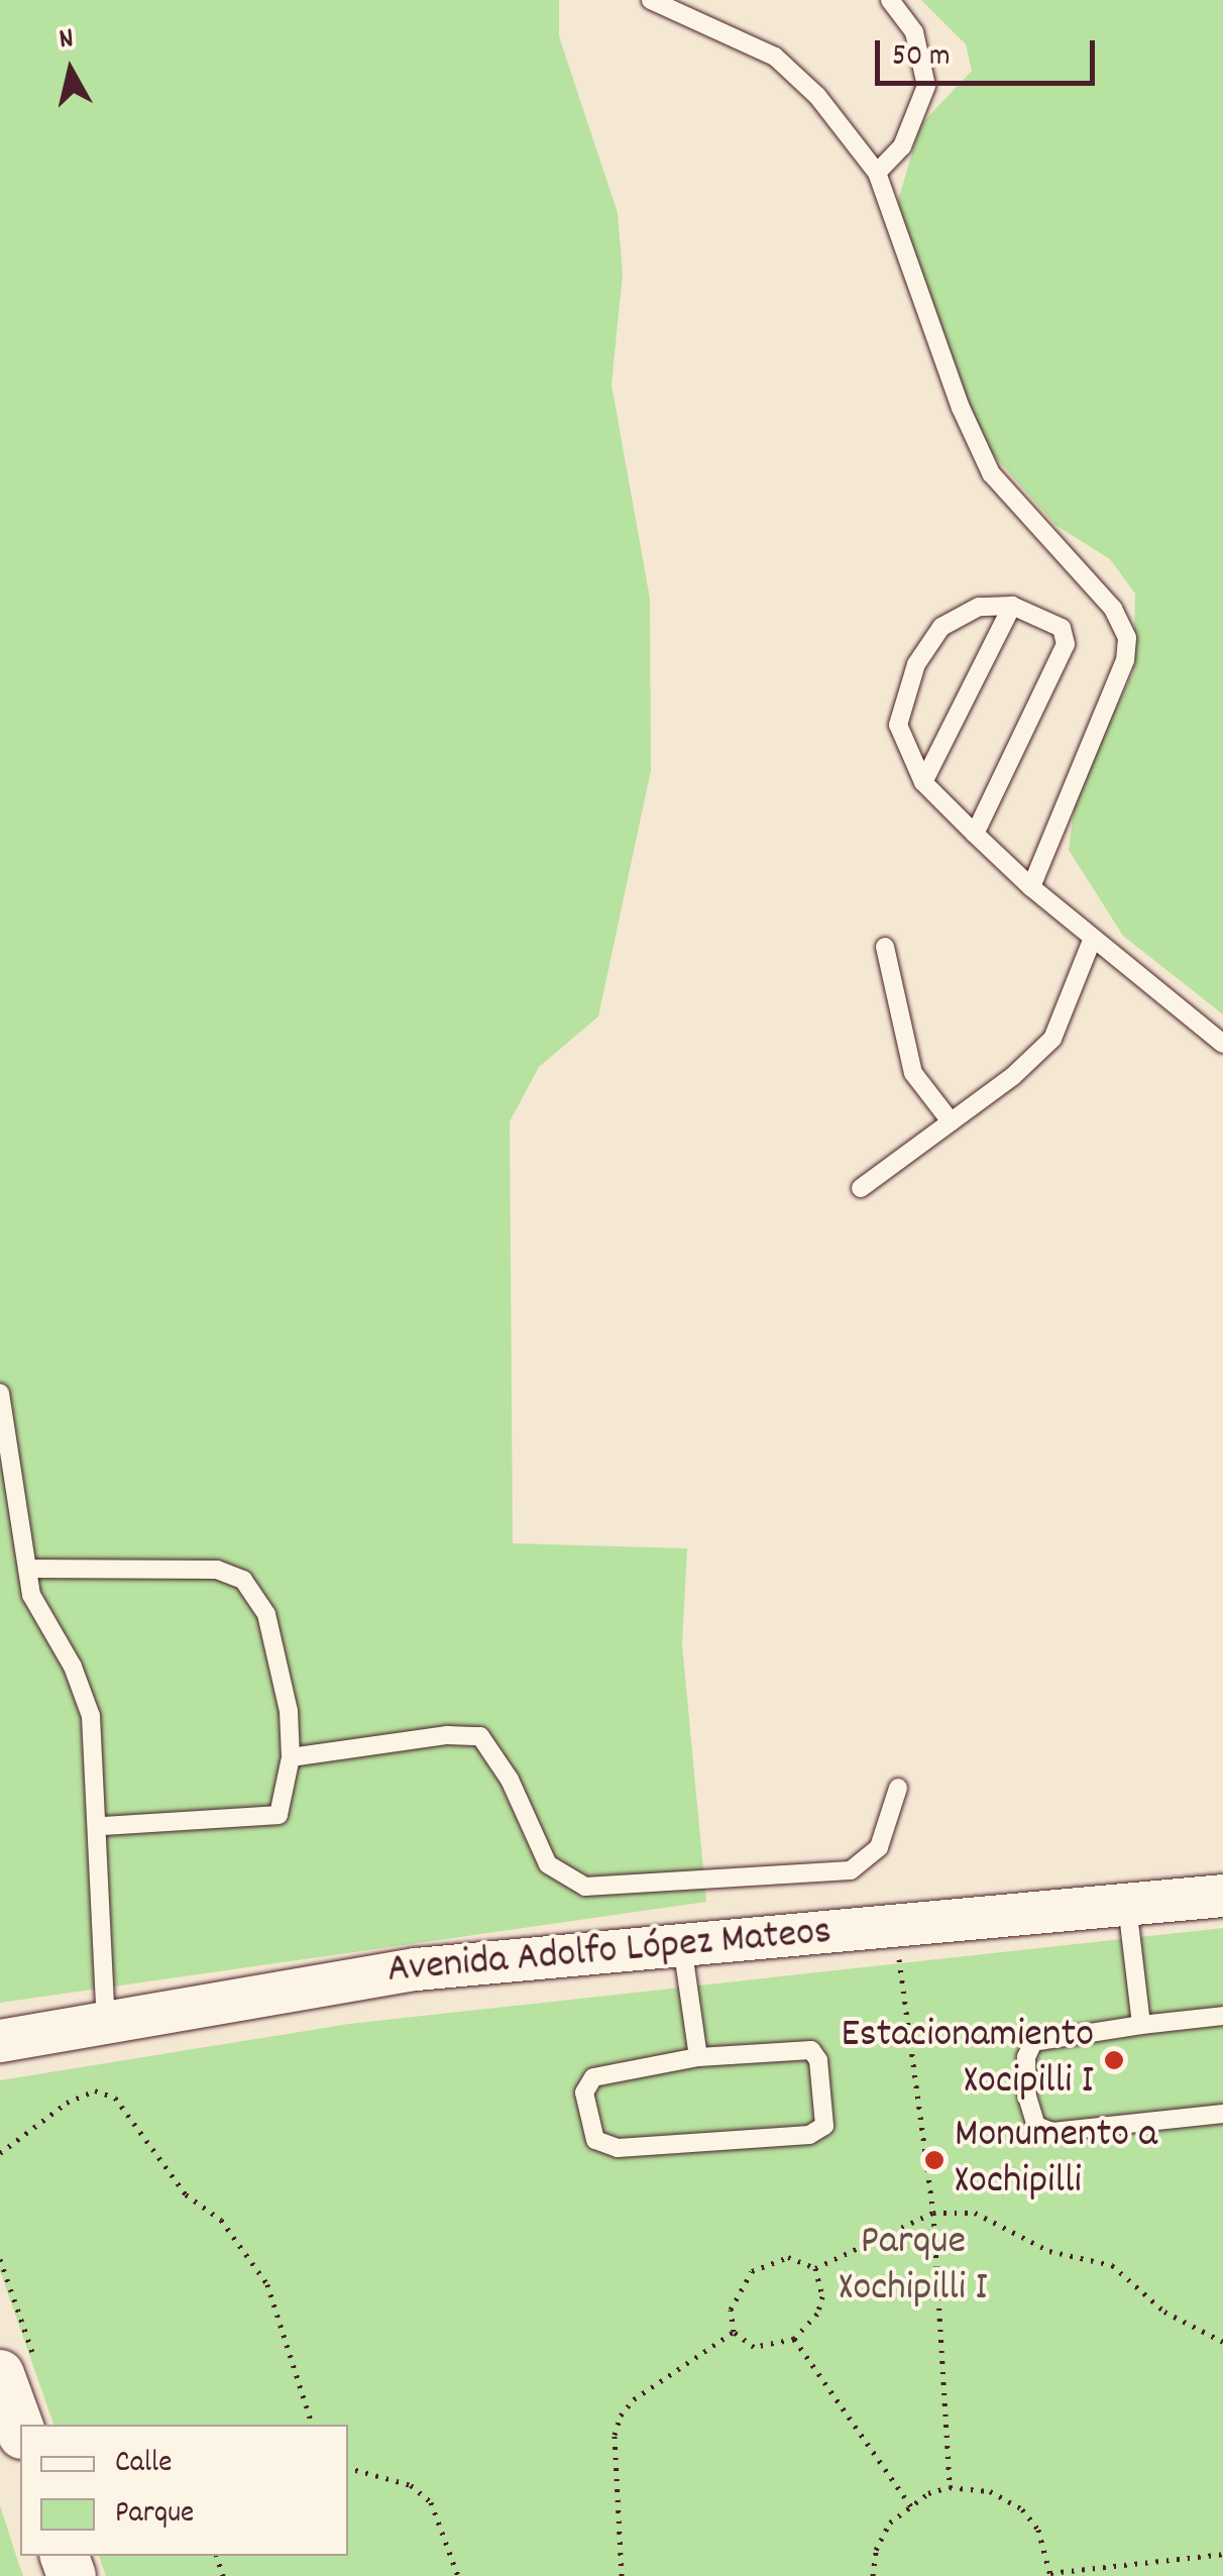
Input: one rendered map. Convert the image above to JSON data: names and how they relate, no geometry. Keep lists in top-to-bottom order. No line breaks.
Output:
{"streets":{"street":["Avenida Adolfo López Mateos"]},"parks":["Parque Xochipilli I"],"places":["Estacionamiento Xocipilli I","Monumento a Xochipilli"],"legend":["Calle","Parque"],"scale_bar":"50 m","north":"top"}
